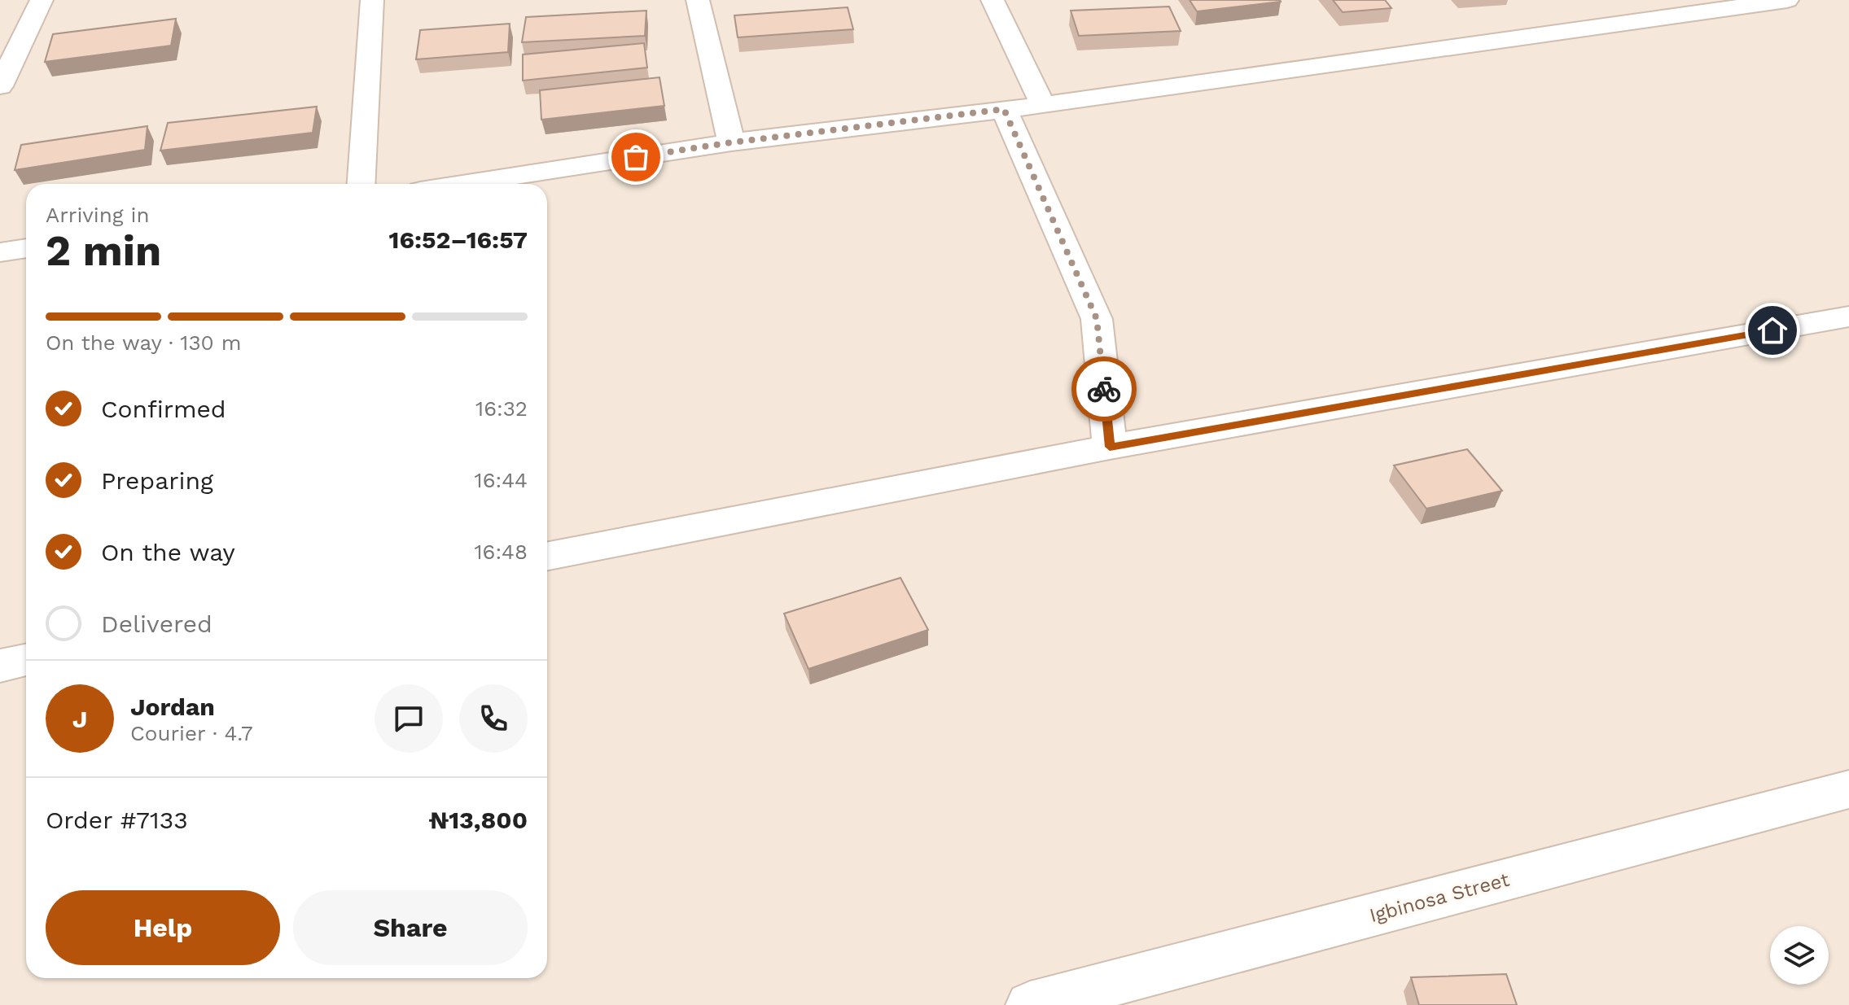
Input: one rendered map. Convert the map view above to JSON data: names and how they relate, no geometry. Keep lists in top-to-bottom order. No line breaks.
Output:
{"streets":{"street":["Igbinosa Street"]},"page":{"heading":["2 min","Arriving in","16:52–16:57"],"panel":["Jordan","Courier · 4.7","Order #7133","₦13,800"],"bar":"On the way · 130 m","list":[["Confirmed","16:32"],["Preparing","16:44"],["On the way","16:48"],"Delivered"],"round":"J","buttons":["Help","Share"]}}
